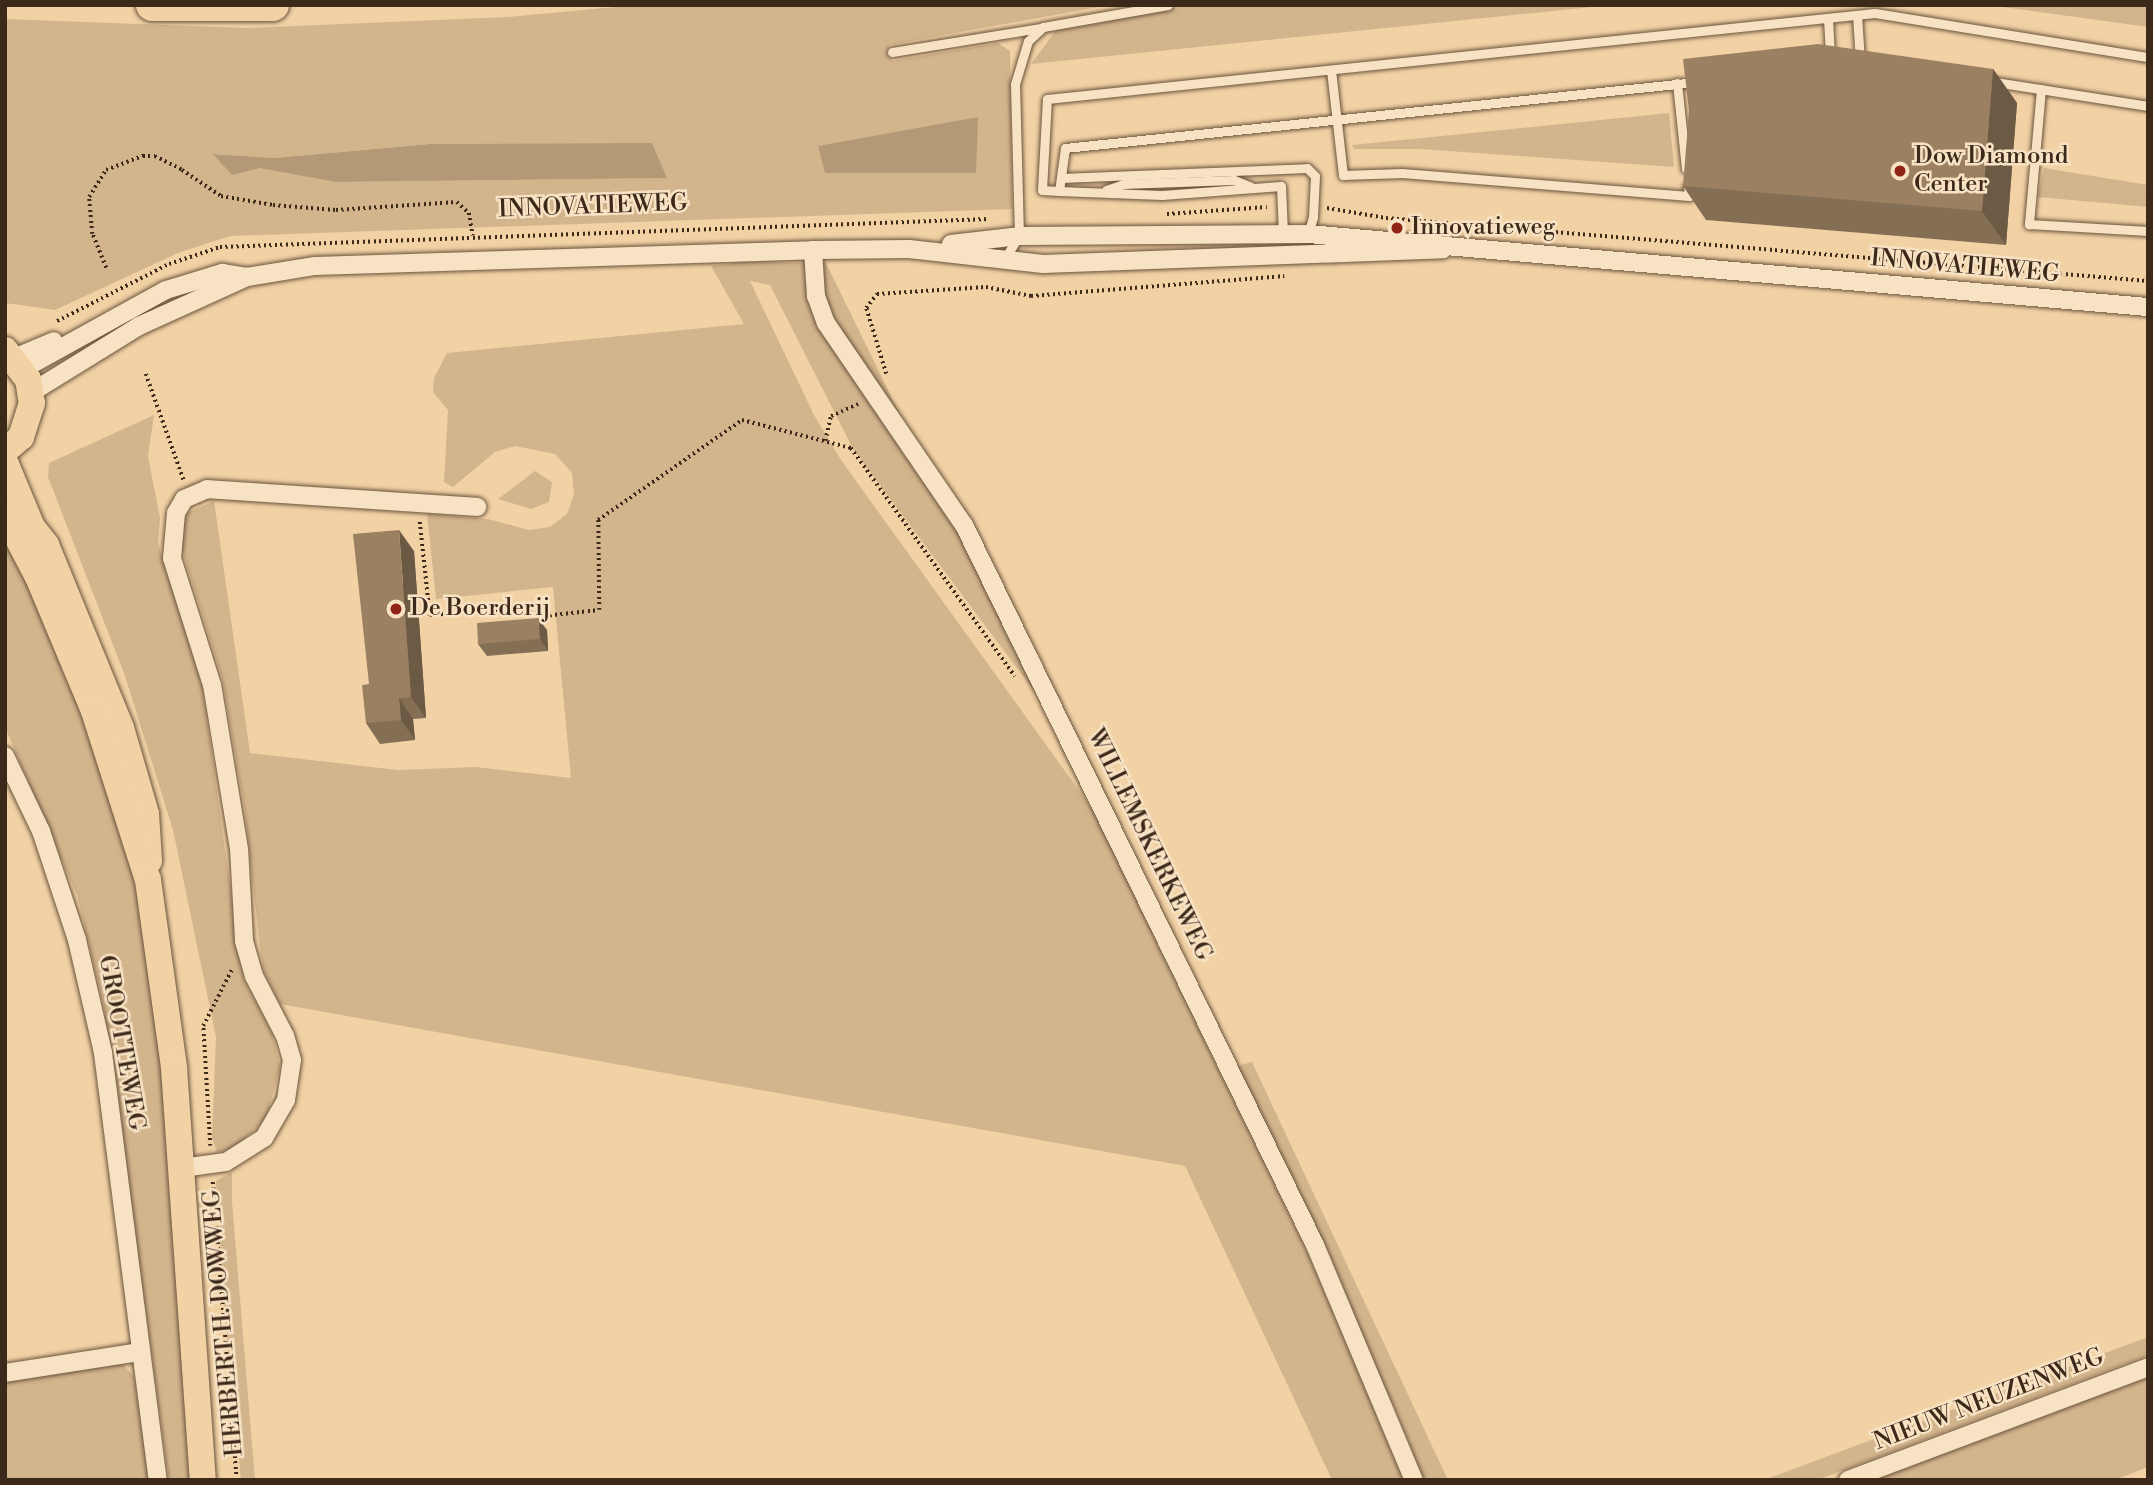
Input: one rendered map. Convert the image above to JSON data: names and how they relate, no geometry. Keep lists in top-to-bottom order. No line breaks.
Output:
{"streets":{"main road":["HERBERT H. DOWWEG"],"street":["INNOVATIEWEG","WILLEMSKERKEWEG","GROOTTEWEG","NIEUW NEUZENWEG"]},"crossings":[["INNOVATIEWEG","WILLEMSKERKEWEG"]],"places":["Dow Diamond Center","Innovatieweg","De Boerderij"]}
